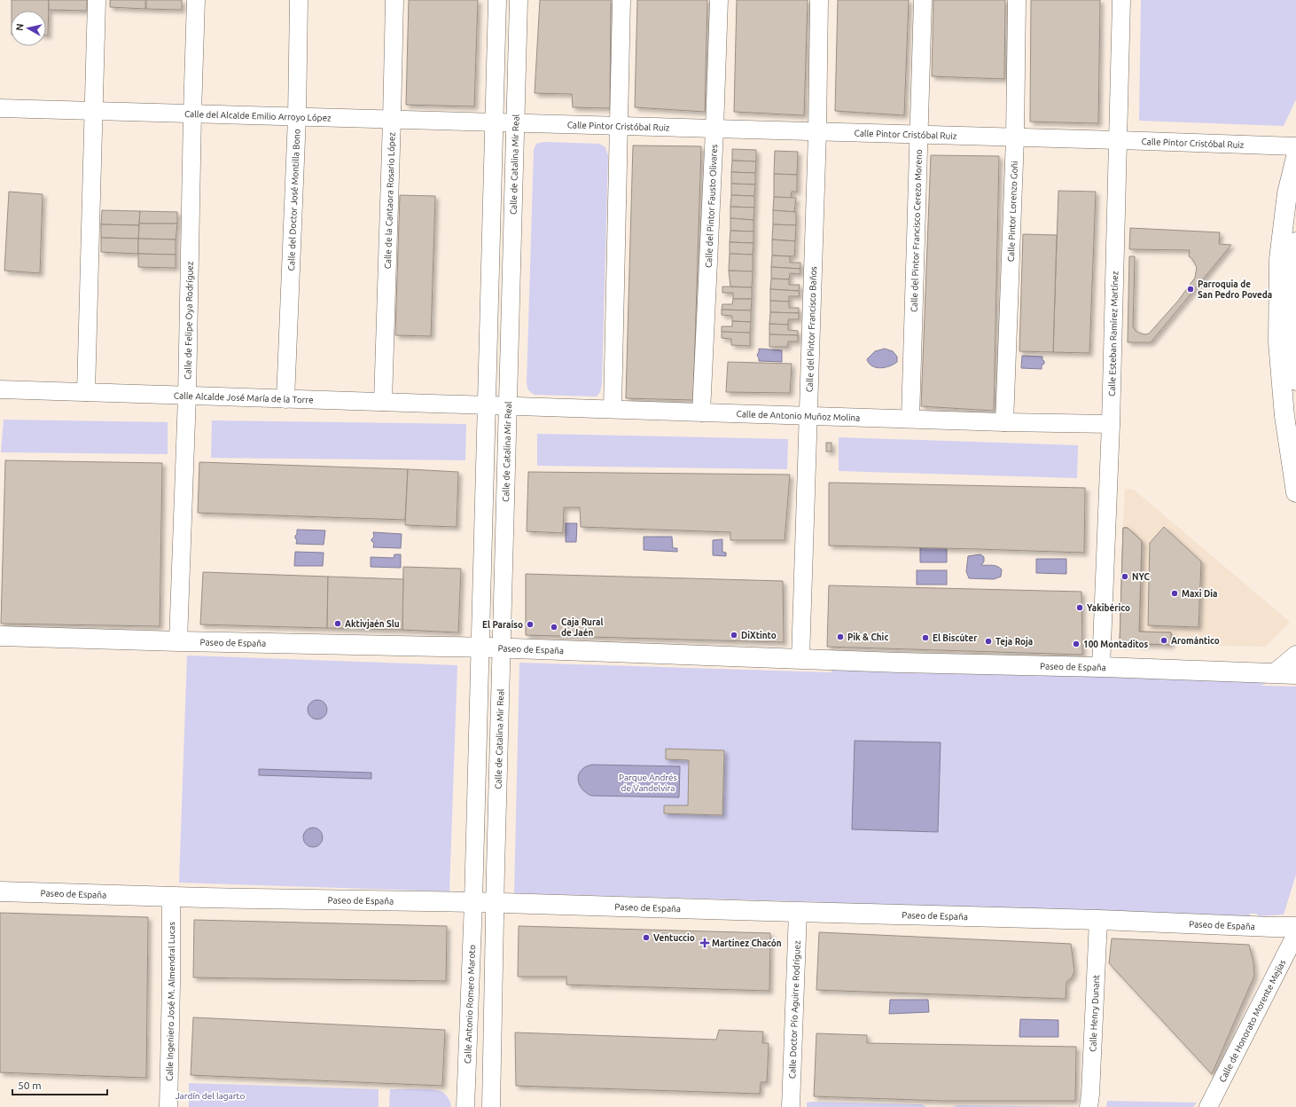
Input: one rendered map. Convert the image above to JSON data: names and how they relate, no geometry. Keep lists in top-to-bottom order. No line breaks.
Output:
{"streets":{"main road":["Paseo de España"],"street":["Calle del Alcalde Emilio Arroyo López","Calle Pintor Cristóbal Ruiz","Calle de Catalina Mir Real","Calle del Doctor José Montilla Bono","Calle de la Cantaora Rosario López","Calle del Pintor Fausto Olivares","Calle Pintor Lorenzo Goñi","Calle del Pintor Francisco Cerezo Moreno","Calle de Felipe Oya Rodríguez","Calle del Pintor Francisco Baños","Calle Esteban Ramírez Martínez","Calle Alcalde José María de la Torre","Calle de Antonio Muñoz Molina","Calle Ingeniero José M. Almendral Lucas","Calle Antonio Romero Maroto","Calle Doctor Pío Aguirre Rodríguez","Calle Henry Dunant","Calle de Honorato Morente Mejías"]},"crossings":[["Calle del Alcalde Emilio Arroyo López","Calle Pintor Cristóbal Ruiz"],["Calle del Alcalde Emilio Arroyo López","Calle de Catalina Mir Real"],["Calle del Alcalde Emilio Arroyo López","Calle del Doctor José Montilla Bono"],["Calle del Alcalde Emilio Arroyo López","Calle de la Cantaora Rosario López"],["Calle del Alcalde Emilio Arroyo López","Calle de Felipe Oya Rodríguez"],["Calle Pintor Cristóbal Ruiz","Calle de Catalina Mir Real"],["Calle Pintor Cristóbal Ruiz","Calle del Pintor Fausto Olivares"],["Calle Pintor Cristóbal Ruiz","Calle Pintor Lorenzo Goñi"],["Calle Pintor Cristóbal Ruiz","Calle del Pintor Francisco Cerezo Moreno"],["Calle Pintor Cristóbal Ruiz","Calle del Pintor Francisco Baños"],["Calle Pintor Cristóbal Ruiz","Calle Esteban Ramírez Martínez"],["Calle de Catalina Mir Real","Calle de Antonio Muñoz Molina"],["Calle de Catalina Mir Real","Paseo de España"],["Calle del Doctor José Montilla Bono","Calle Alcalde José María de la Torre"],["Calle de la Cantaora Rosario López","Calle Alcalde José María de la Torre"],["Calle del Pintor Fausto Olivares","Calle de Antonio Muñoz Molina"],["Calle Pintor Lorenzo Goñi","Calle de Antonio Muñoz Molina"],["Calle del Pintor Francisco Cerezo Moreno","Calle de Antonio Muñoz Molina"],["Calle de Felipe Oya Rodríguez","Calle Alcalde José María de la Torre"],["Calle de Felipe Oya Rodríguez","Paseo de España"],["Calle del Pintor Francisco Baños","Calle de Antonio Muñoz Molina"],["Calle del Pintor Francisco Baños","Paseo de España"],["Calle Esteban Ramírez Martínez","Calle de Antonio Muñoz Molina"],["Calle Esteban Ramírez Martínez","Paseo de España"],["Calle Alcalde José María de la Torre","Calle de Antonio Muñoz Molina"],["Paseo de España","Calle Ingeniero José M. Almendral Lucas"],["Paseo de España","Calle Antonio Romero Maroto"],["Paseo de España","Calle Doctor Pío Aguirre Rodríguez"],["Paseo de España","Calle Henry Dunant"]],"parks":["Parque Andrés de Vandelvira","Jardín del lagarto"],"places":{"other":["Parroquia de San Pedro Poveda","NYC","Maxi Dia","Yakibérico","Aktivjaén Slu","El Paraíso","Caja Rural de Jaén","DiXtinto","Pik & Chic","El Biscúter","Aromántico","Teja Roja","100 Montaditos","Ventuccio"],"health":["Martínez Chacón"]},"scale_bar":"50 m","north":"left"}
